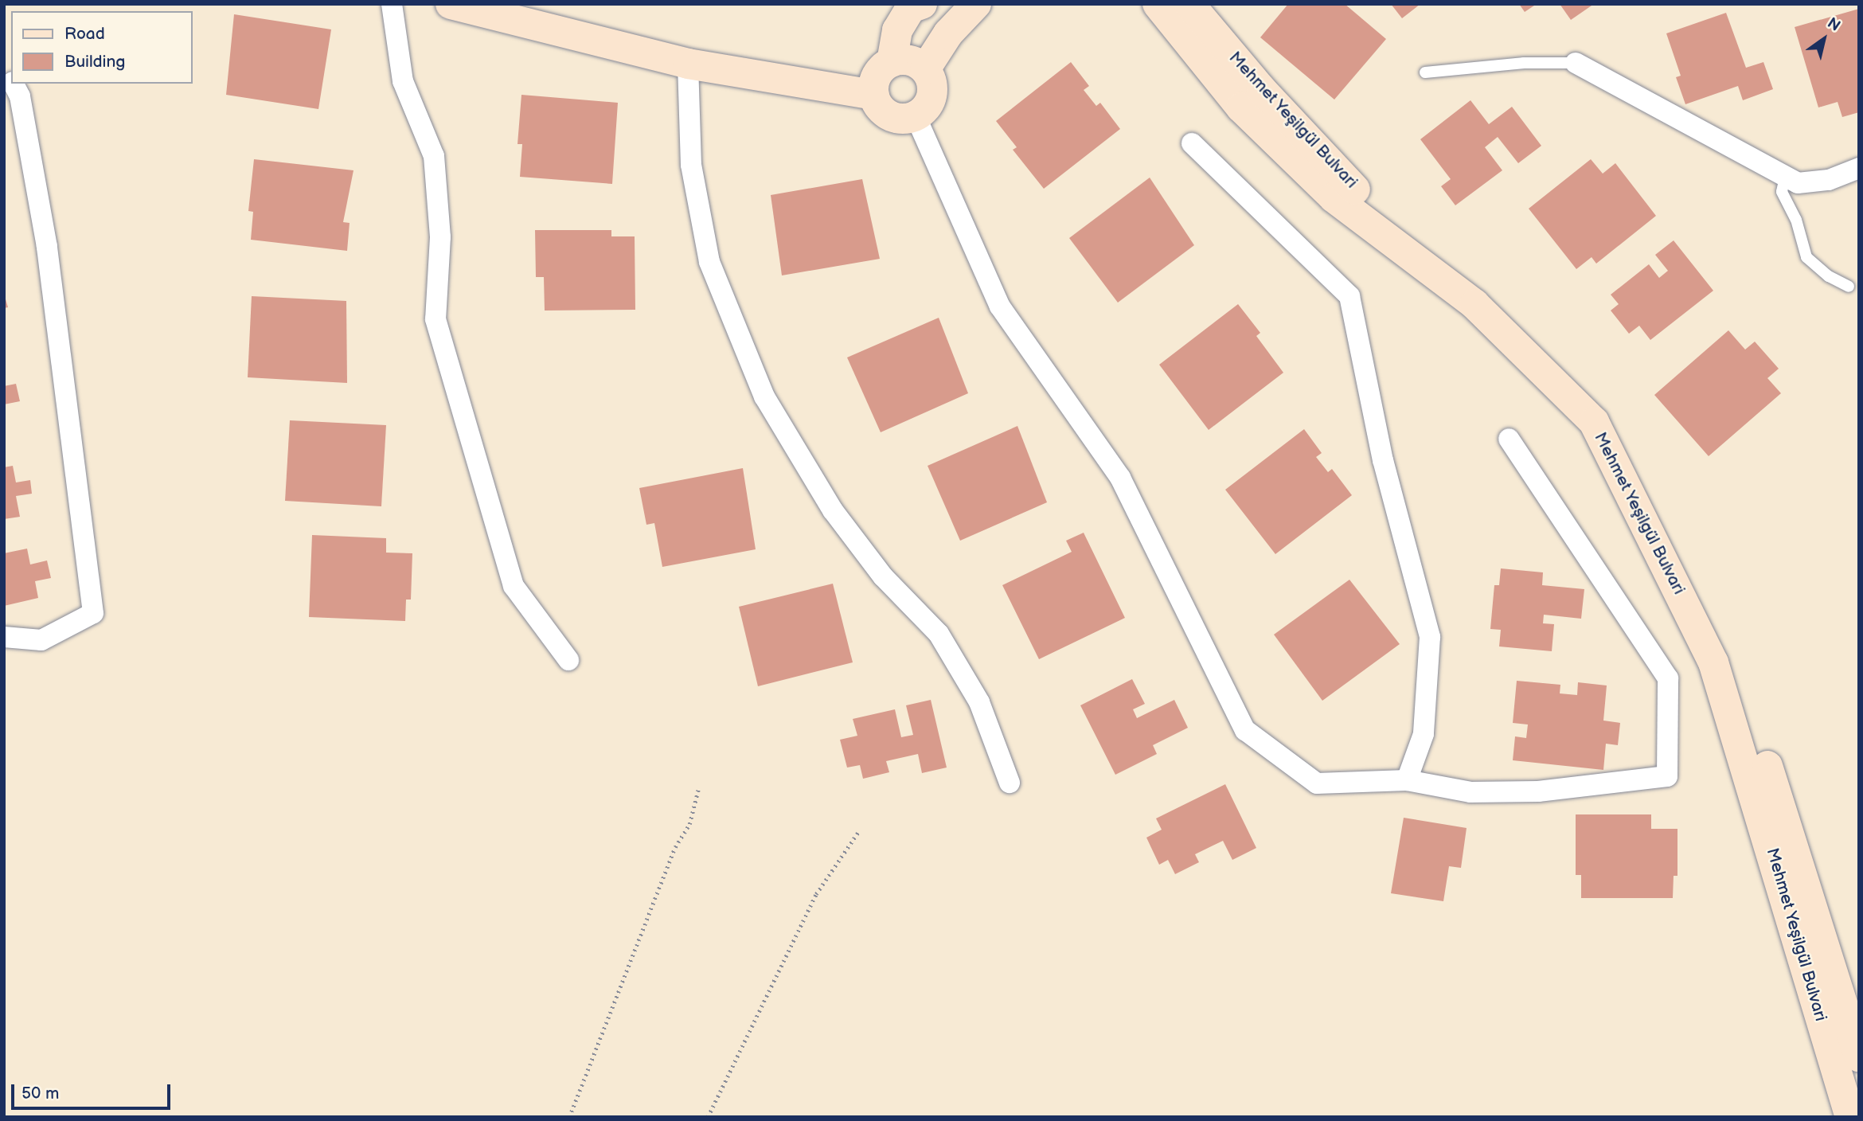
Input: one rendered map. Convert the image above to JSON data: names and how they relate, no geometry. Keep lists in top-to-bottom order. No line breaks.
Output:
{"streets":{"main road":["Mehmet Yeşilgül Bulvari"]},"legend":["Road","Building"],"scale_bar":"50 m","north":"top right"}
